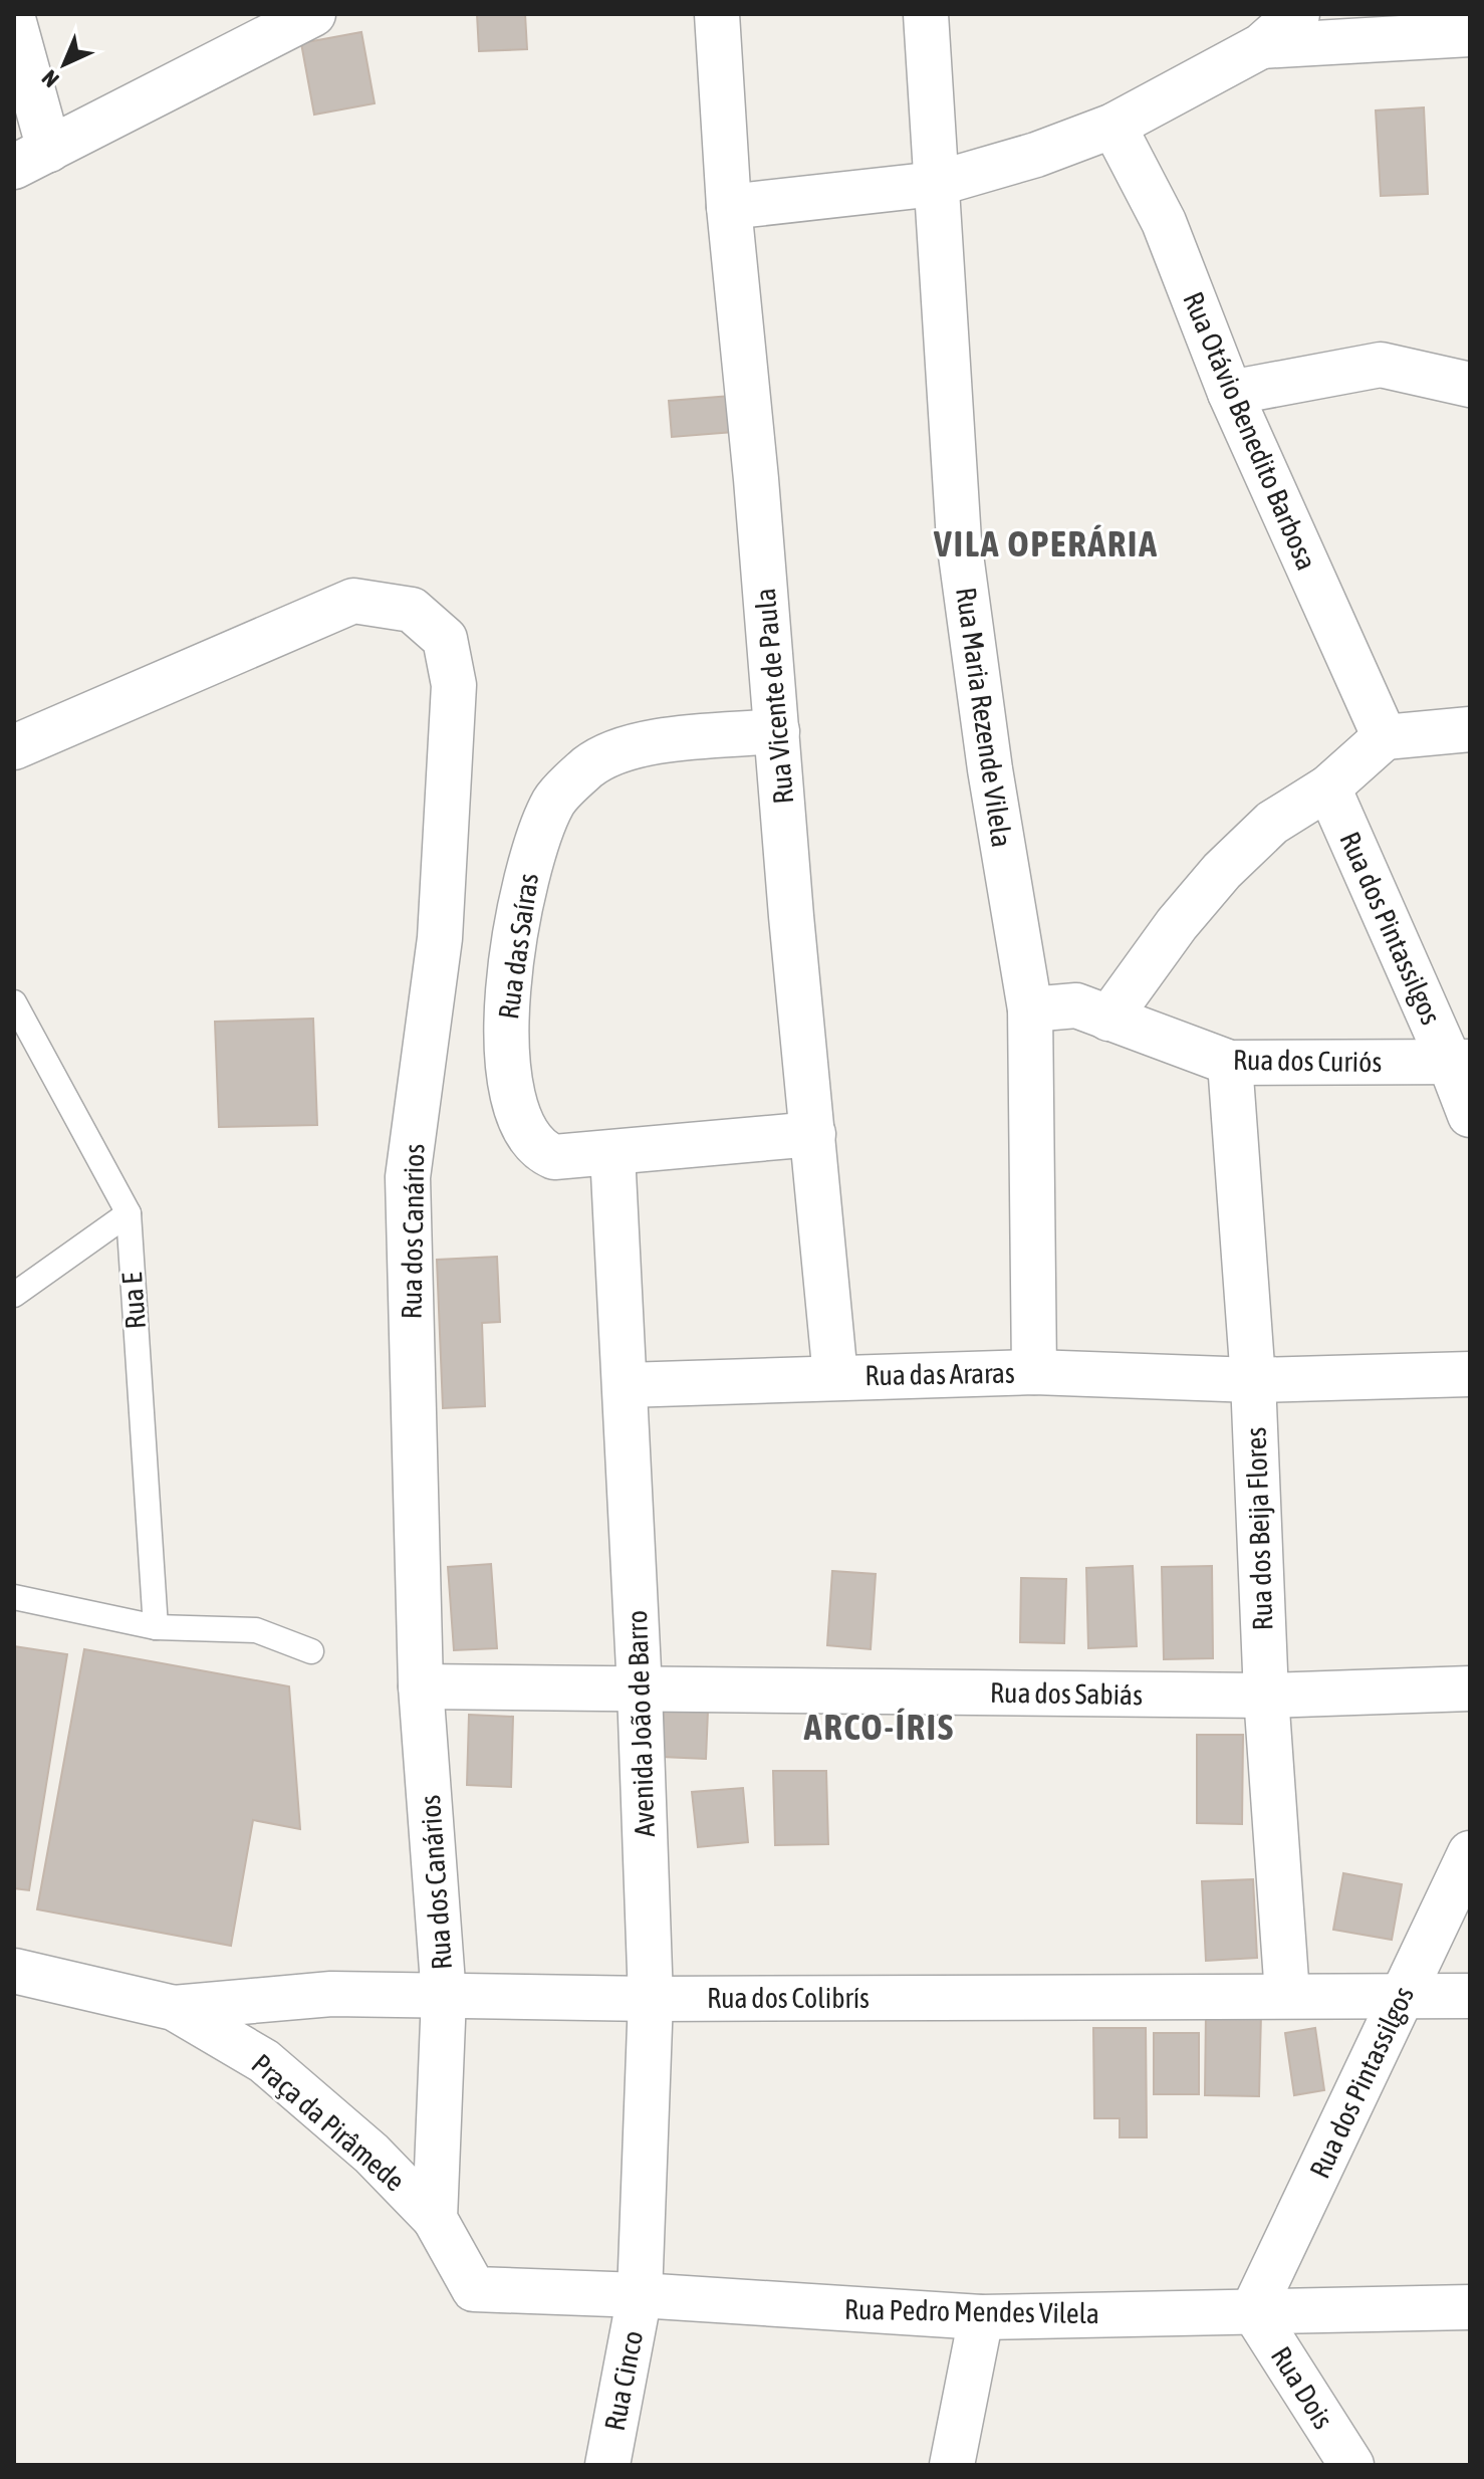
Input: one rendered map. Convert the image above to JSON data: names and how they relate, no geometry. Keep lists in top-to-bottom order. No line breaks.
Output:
{"streets":{"street":["Rua Otávio Benedito Barbosa","Rua Vicente de Paula","Rua Maria Rezende Vilela","Rua dos Pintassilgos","Rua das Saíras","Rua dos Curiós","Rua dos Canários","Rua das Araras","Rua dos Beija Flores","Rua dos Sabiás","Avenida João de Barro","Rua dos Colibrís","Praça da Pirâmede","Rua Pedro Mendes Vilela","Rua Cinco","Rua Dois"],"lane":["Rua E"]},"crossings":[["Rua Vicente de Paula","Rua das Saíras"],["Rua Vicente de Paula","Rua das Araras"],["Rua Maria Rezende Vilela","Rua dos Curiós"],["Rua Maria Rezende Vilela","Rua das Araras"],["Rua dos Pintassilgos","Rua dos Curiós"],["Rua dos Pintassilgos","Rua dos Colibrís"],["Rua dos Pintassilgos","Rua Pedro Mendes Vilela"],["Rua dos Pintassilgos","Rua Dois"],["Rua das Saíras","Avenida João de Barro"],["Rua dos Curiós","Rua dos Beija Flores"],["Rua dos Canários","Rua dos Sabiás"],["Rua dos Canários","Rua dos Colibrís"],["Rua dos Canários","Praça da Pirâmede"],["Rua dos Canários","Rua Pedro Mendes Vilela"],["Rua das Araras","Rua dos Beija Flores"],["Rua das Araras","Avenida João de Barro"],["Rua dos Beija Flores","Rua dos Sabiás"],["Rua dos Beija Flores","Rua dos Colibrís"],["Rua dos Sabiás","Avenida João de Barro"],["Avenida João de Barro","Rua dos Colibrís"],["Avenida João de Barro","Rua Pedro Mendes Vilela"],["Avenida João de Barro","Rua Cinco"],["Rua dos Colibrís","Praça da Pirâmede"],["Praça da Pirâmede","Rua Pedro Mendes Vilela"],["Rua Pedro Mendes Vilela","Rua Cinco"],["Rua Pedro Mendes Vilela","Rua Dois"]],"districts":["VILA OPERÁRIA","ARCO-ÍRIS"],"north":"bottom left"}
